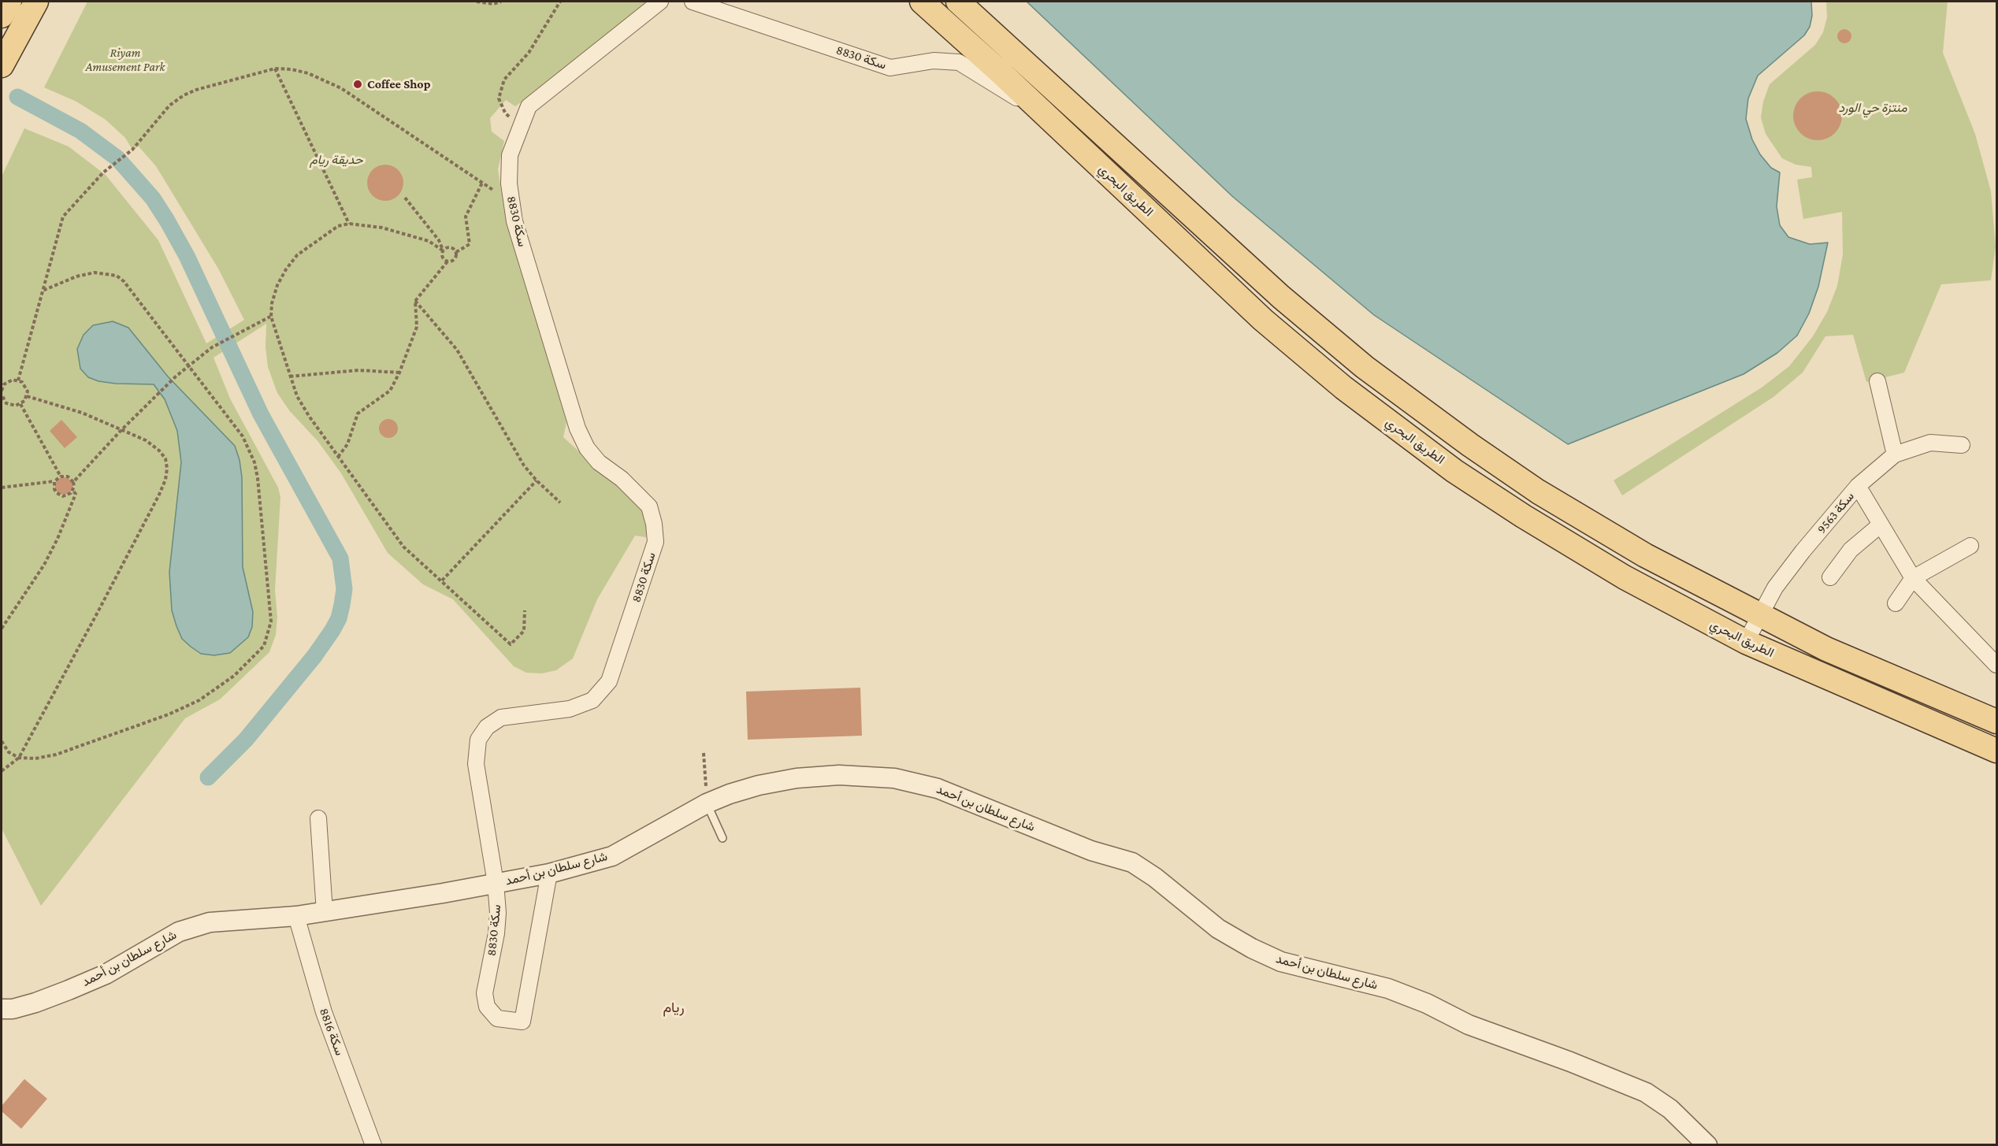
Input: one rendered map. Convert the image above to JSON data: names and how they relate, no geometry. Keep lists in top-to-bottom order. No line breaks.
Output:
{"streets":{"main road":["الطريق البحري"],"street":["سكة 8830","سكة 9563","شارع سلطان بن أحمد","سكة 8816"]},"crossings":[["سكة 8830","الطريق البحري"],["سكة 8830","شارع سلطان بن أحمد"],["الطريق البحري","سكة 9563"],["شارع سلطان بن أحمد","سكة 8816"]],"districts":["ريام"],"parks":["Riyam Amusement Park","منتزة حي الورد","حديقة ريام"],"places":["Coffee Shop"]}
